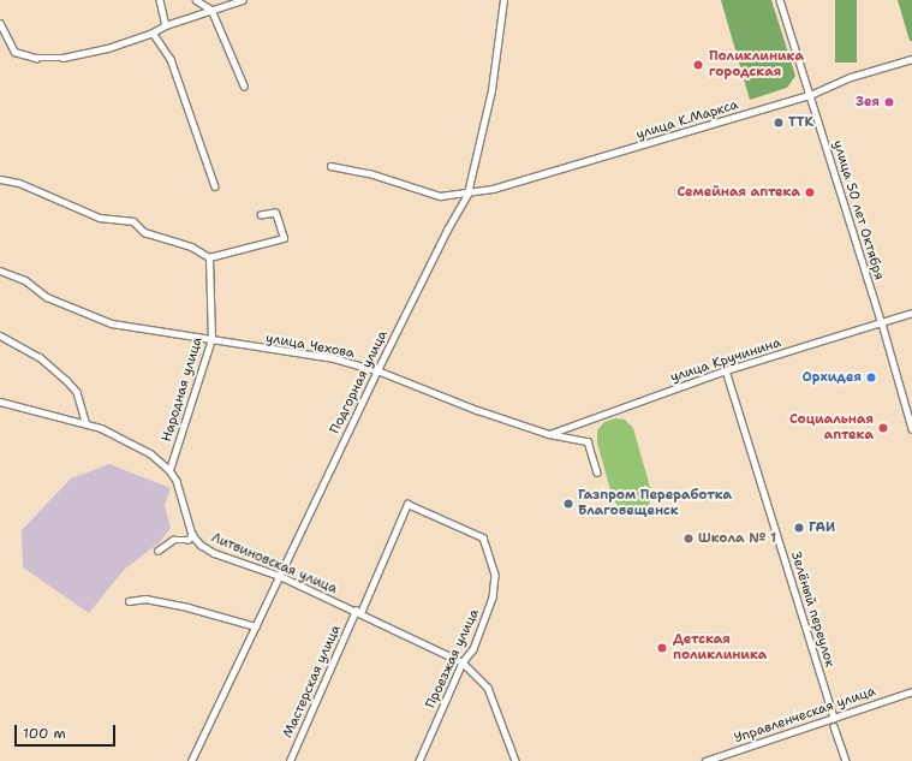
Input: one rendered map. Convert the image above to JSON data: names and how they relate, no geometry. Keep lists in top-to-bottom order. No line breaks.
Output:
{"streets":{"street":["улица К.Маркса","улица 50 лет Октября","улица Чехова","улица Кручинина","Подгорная улица","Народная улица","Литвиновская улица","Зелёный переулок","Проезжая улица","Мастерская улица","Управленческая улица"]},"crossings":[["улица К.Маркса","улица 50 лет Октября"],["улица К.Маркса","Подгорная улица"],["улица 50 лет Октября","улица Кручинина"],["улица Чехова","улица Кручинина"],["улица Чехова","Подгорная улица"],["улица Чехова","Народная улица"],["улица Кручинина","Зелёный переулок"],["Подгорная улица","Литвиновская улица"],["Народная улица","Литвиновская улица"],["Литвиновская улица","Проезжая улица"],["Литвиновская улица","Мастерская улица"],["Зелёный переулок","Управленческая улица"],["Проезжая улица","Мастерская улица"]],"places":["Поликлиника городская","Зея","ТТК","Семейная аптека","Орхидея","Социальная аптека","Газпром Переработка Благовещенск","ГАИ","Школа № 1","Детская поликлиника"],"scale_bar":"100 m"}
